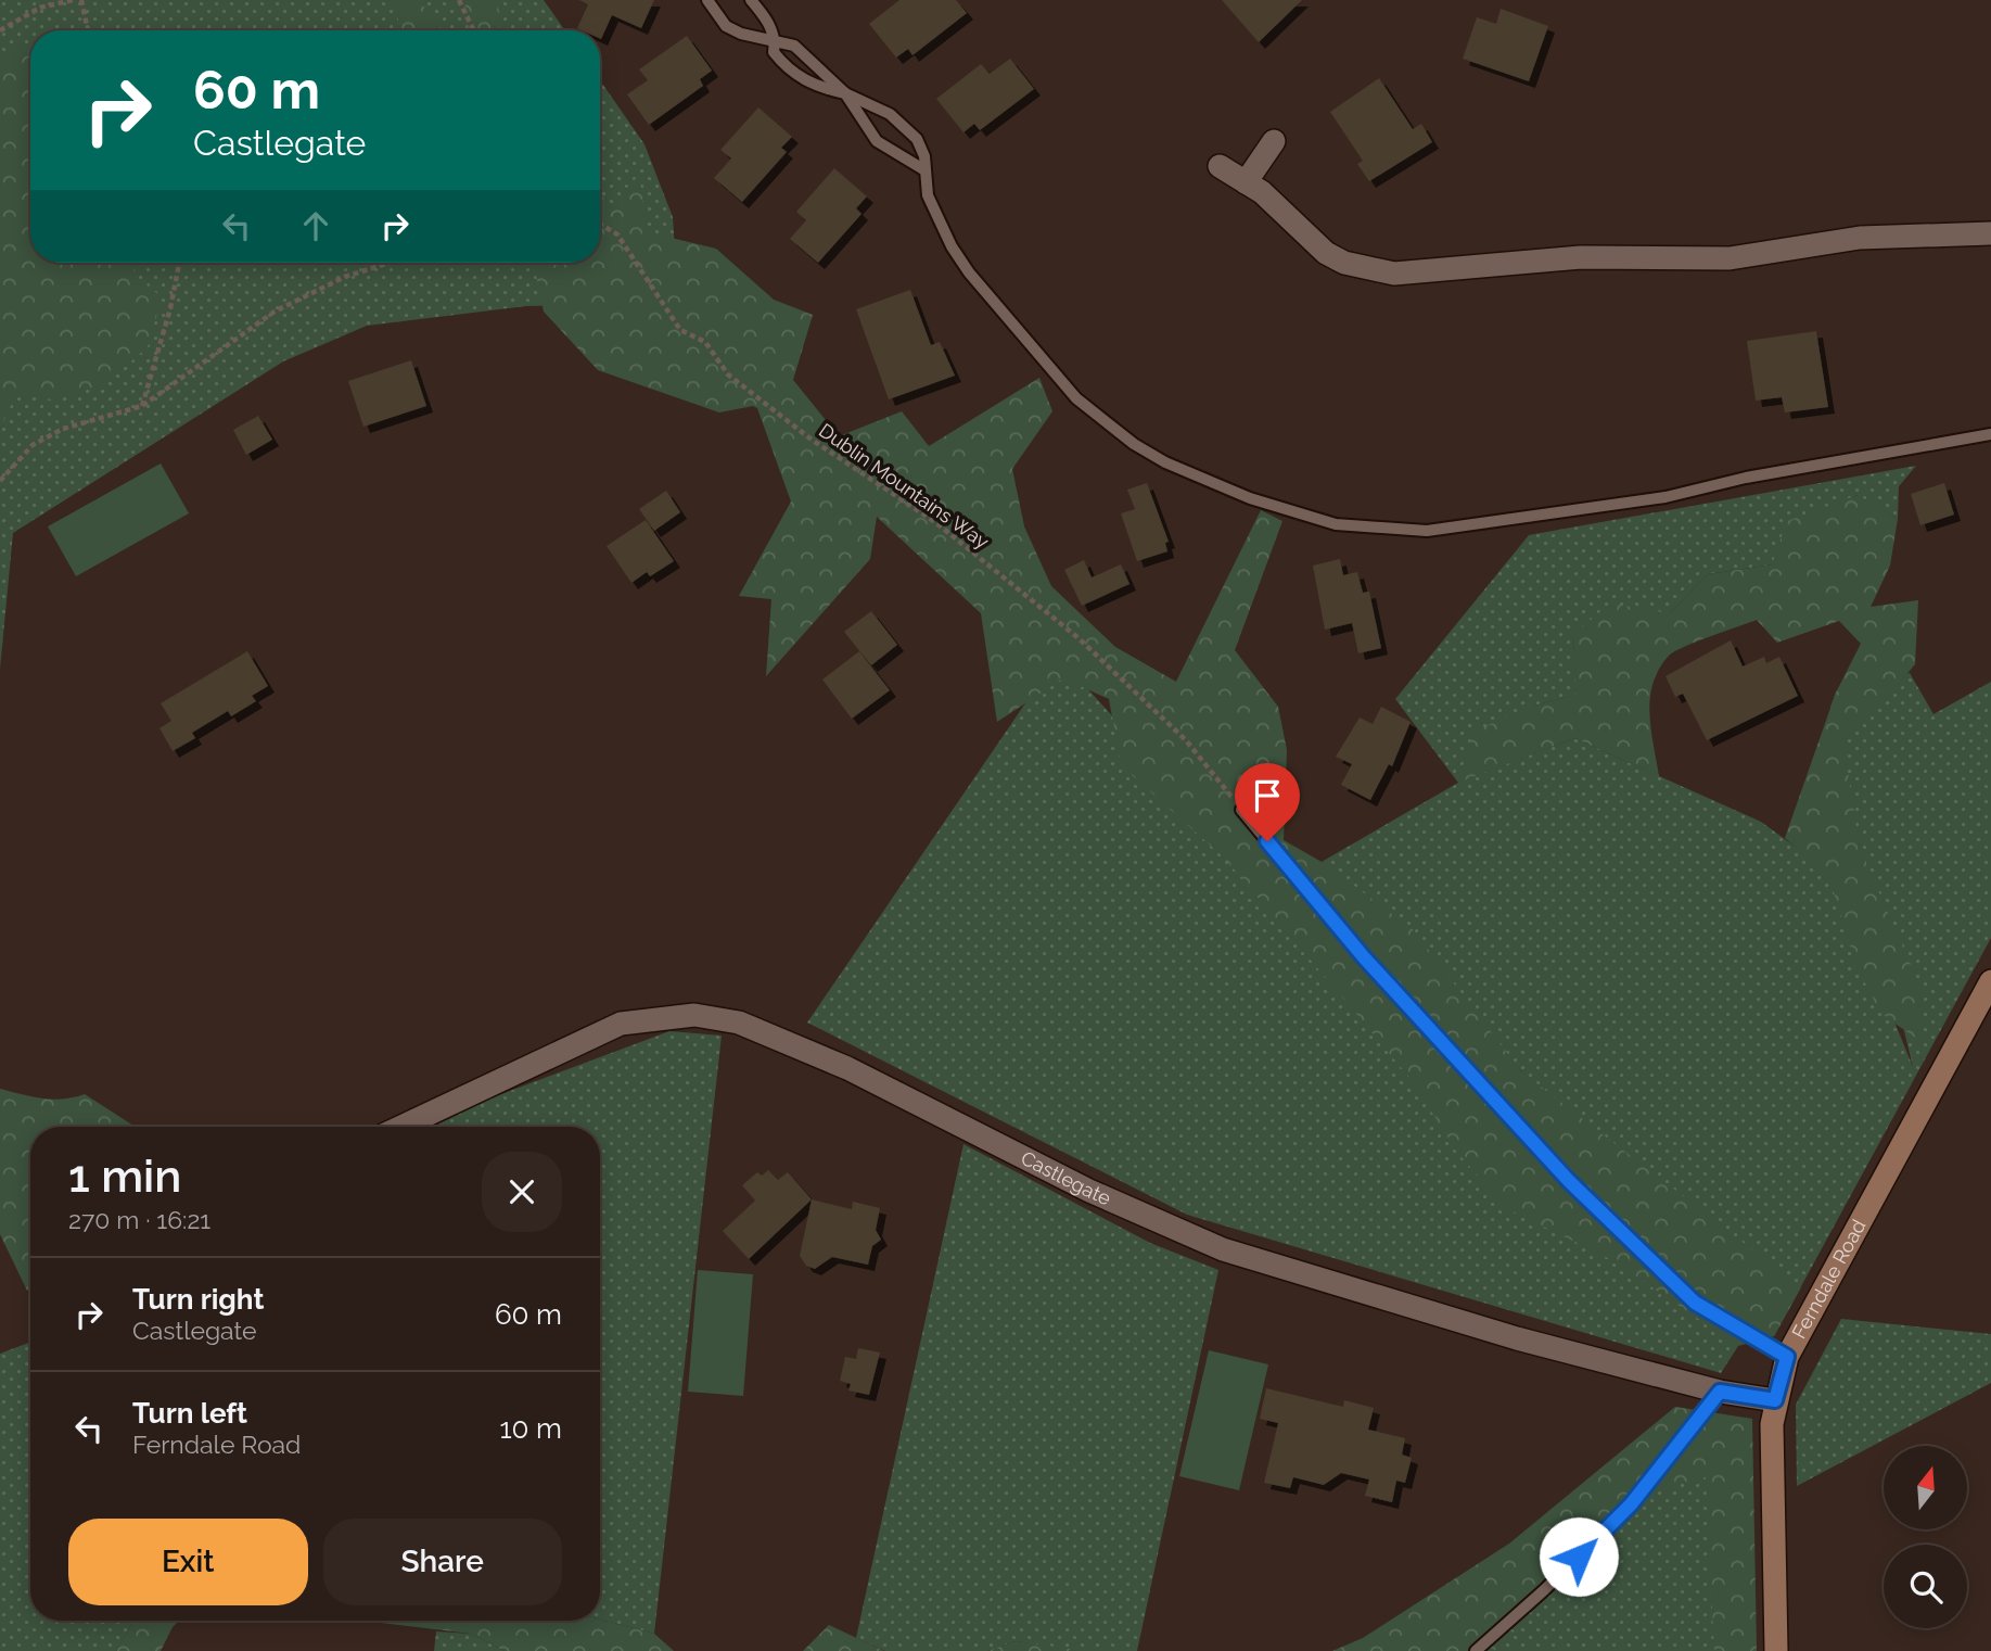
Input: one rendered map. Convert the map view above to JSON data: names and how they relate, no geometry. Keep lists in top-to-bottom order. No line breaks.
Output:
{"streets":{"street":["Castlegate","Ferndale Road"],"path":["Dublin Mountains Way"]},"crossings":[["Castlegate","Ferndale Road"]],"north":"top","page":{"turn":["60 m","Castlegate"],"heading":["1 min","270 m · 16:21"],"list":[{"name":"Turn right","note":"Castlegate","value":"60 m"},{"name":"Turn left","note":"Ferndale Road","value":"10 m"}],"buttons":["Exit","Share"]}}
